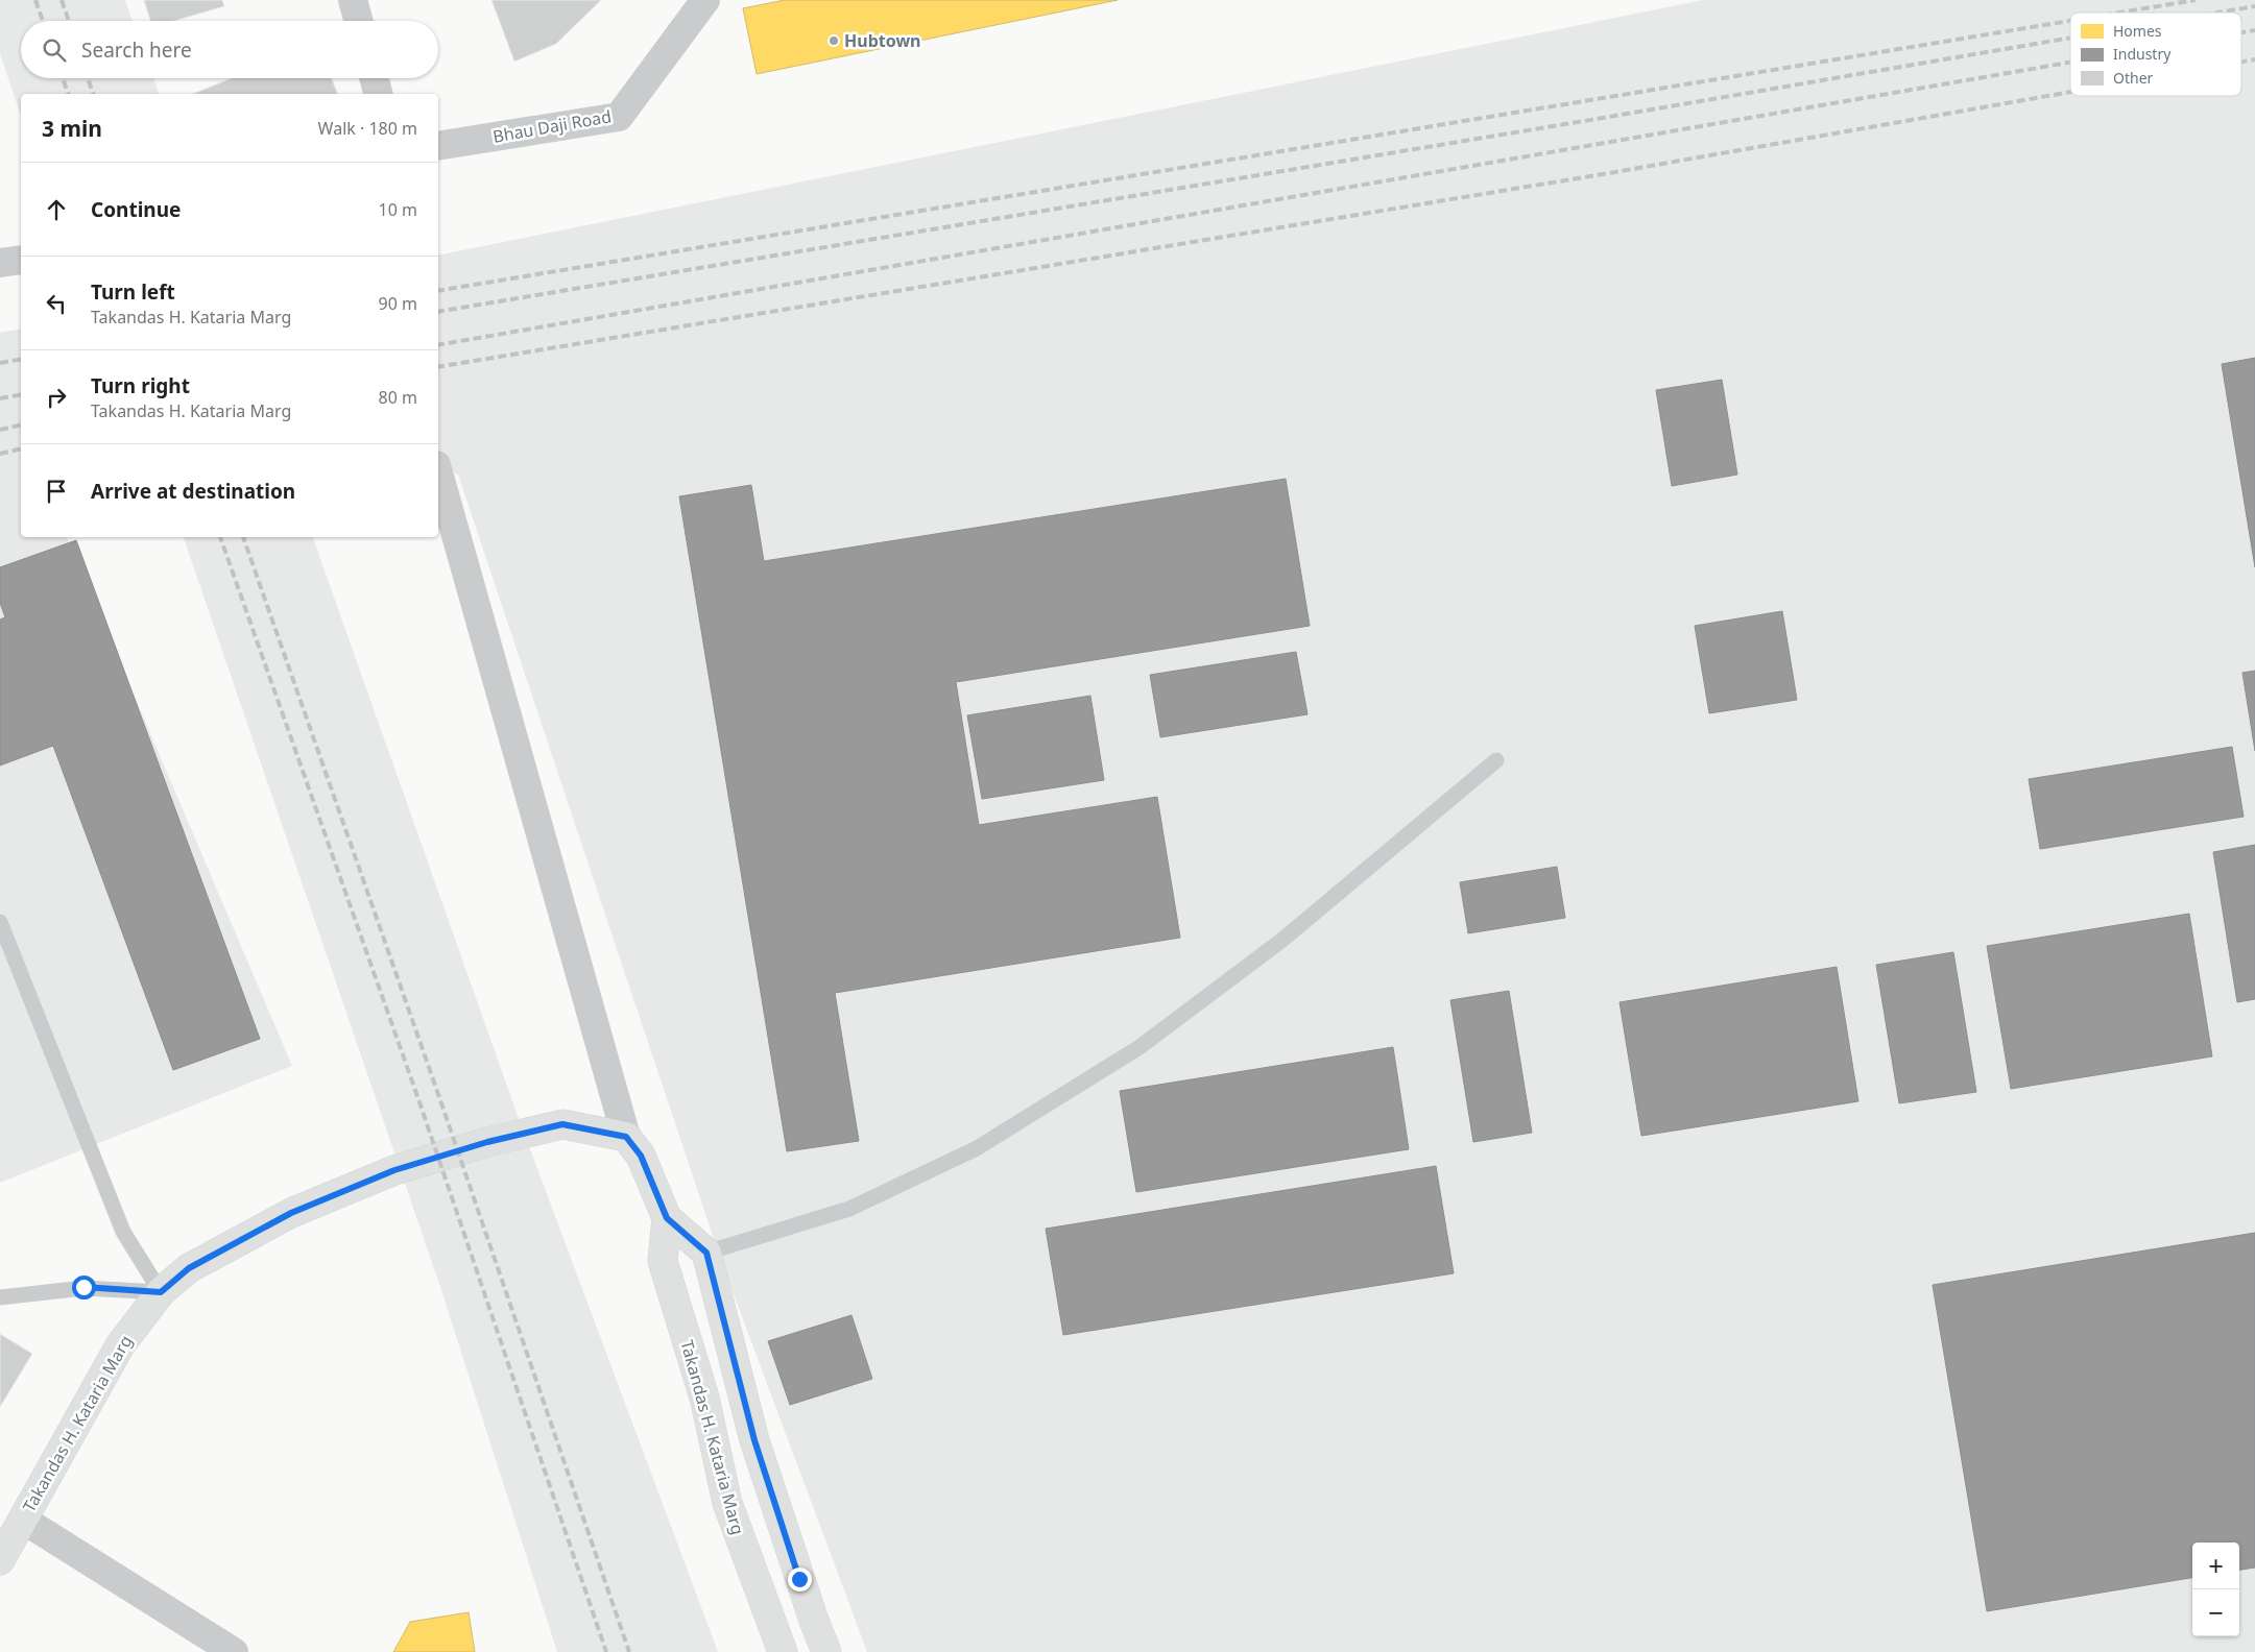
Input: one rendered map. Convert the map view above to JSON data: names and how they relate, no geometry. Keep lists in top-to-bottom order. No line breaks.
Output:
{"streets":{"main road":["Takandas H. Kataria Marg"],"street":["Bhau Daji Road"]},"places":["Hubtown"],"legend":["Homes","Industry","Other"],"page":{"search":"Search here","heading":["3 min","Walk · 180 m"],"list":[["Continue","10 m"],["Turn left","Takandas H. Kataria Marg","90 m"],["Turn right","Takandas H. Kataria Marg","80 m"],"Arrive at destination"],"map_buttons":["+","−"]}}
